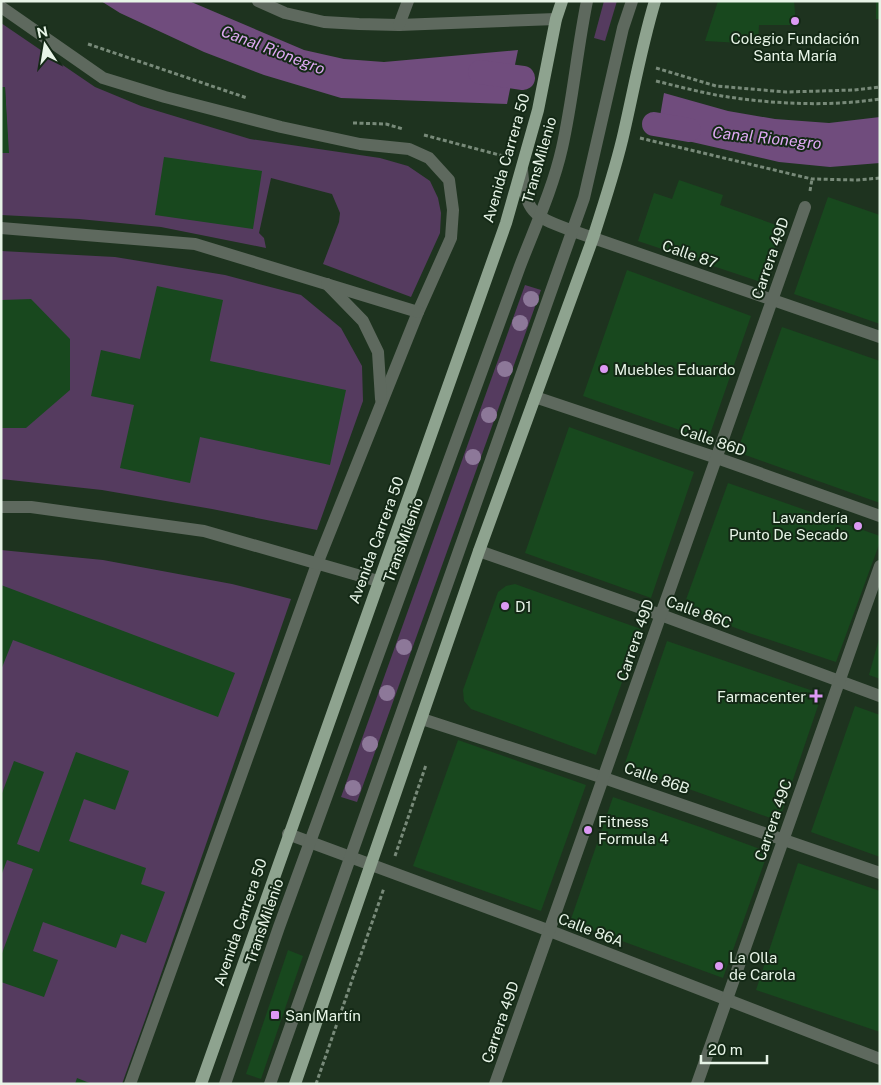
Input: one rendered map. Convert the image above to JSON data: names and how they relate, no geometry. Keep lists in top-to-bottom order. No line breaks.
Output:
{"streets":{"main road":["Avenida Carrera 50"],"street":["TransMilenio","Calle 87","Carrera 49D","Calle 86D","Calle 86C","Calle 86B","Carrera 49C","Calle 86A"]},"crossings":[["Avenida Carrera 50","Calle 86A"],["TransMilenio","Calle 87"],["TransMilenio","Calle 86A"],["Calle 87","Carrera 49D"],["Carrera 49D","Calle 86D"],["Carrera 49D","Calle 86C"],["Carrera 49D","Calle 86B"],["Carrera 49D","Calle 86A"],["Calle 86C","Carrera 49C"],["Calle 86B","Carrera 49C"],["Carrera 49C","Calle 86A"]],"water":["Canal Rionegro"],"places":{"other":["Colegio Fundación Santa María","Muebles Eduardo","Lavandería Punto De Secado","D1","Fitness Formula 4","La Olla de Carola"],"health":["Farmacenter"],"transit":["San Martín"]},"scale_bar":"20 m","north":"top"}
